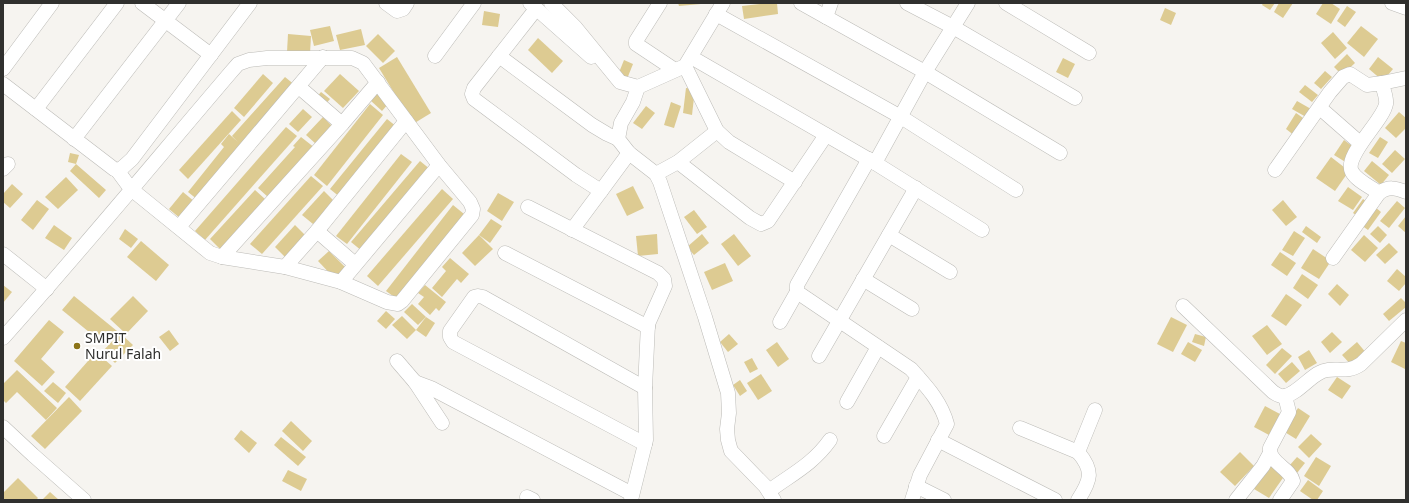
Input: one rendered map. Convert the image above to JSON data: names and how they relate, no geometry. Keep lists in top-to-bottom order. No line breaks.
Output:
{"places":["SMPIT Nurul Falah"]}
